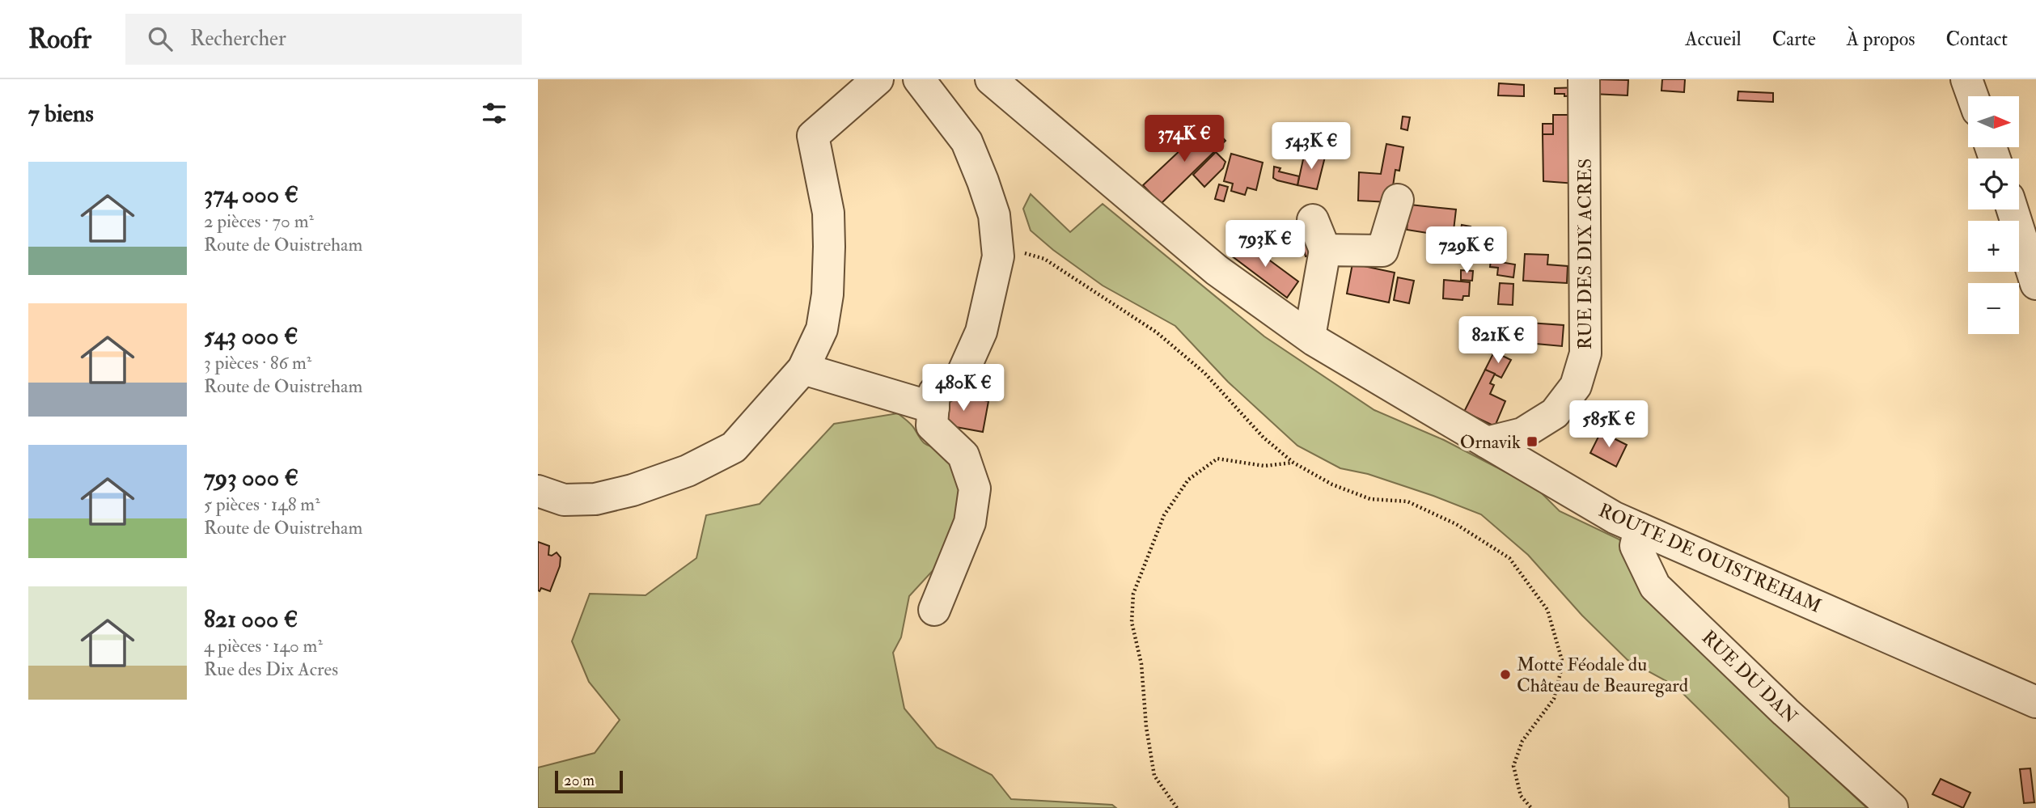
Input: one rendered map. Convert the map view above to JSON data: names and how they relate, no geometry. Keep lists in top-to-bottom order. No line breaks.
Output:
{"streets":{"street":["RUE DES DIX ACRES","ROUTE DE OUISTREHAM","RUE DU DAN"]},"crossings":[["RUE DES DIX ACRES","ROUTE DE OUISTREHAM"],["ROUTE DE OUISTREHAM","RUE DU DAN"]],"places":{"transit":["Ornavik"],"other":["Motte Féodale du Château de Beauregard"]},"scale_bar":"20 m","north":"right","page":{"header":"Roofr","search":"Rechercher","nav":["Accueil","Carte","À propos","Contact"],"heading":"7 biens","map_buttons":["+","−"],"price":["374K €","543K €","793K €","729K €","821K €","480K €","585K €"],"list":[{"name":"374 000 €","note":"2 pièces · 70 m² · Route de Ouistreham"},{"name":"543 000 €","note":"3 pièces · 86 m² · Route de Ouistreham"},{"name":"793 000 €","note":"5 pièces · 148 m² · Route de Ouistreham"},{"name":"821 000 €","note":"4 pièces · 140 m² · Rue des Dix Acres"}],"scale":"20 m"}}
